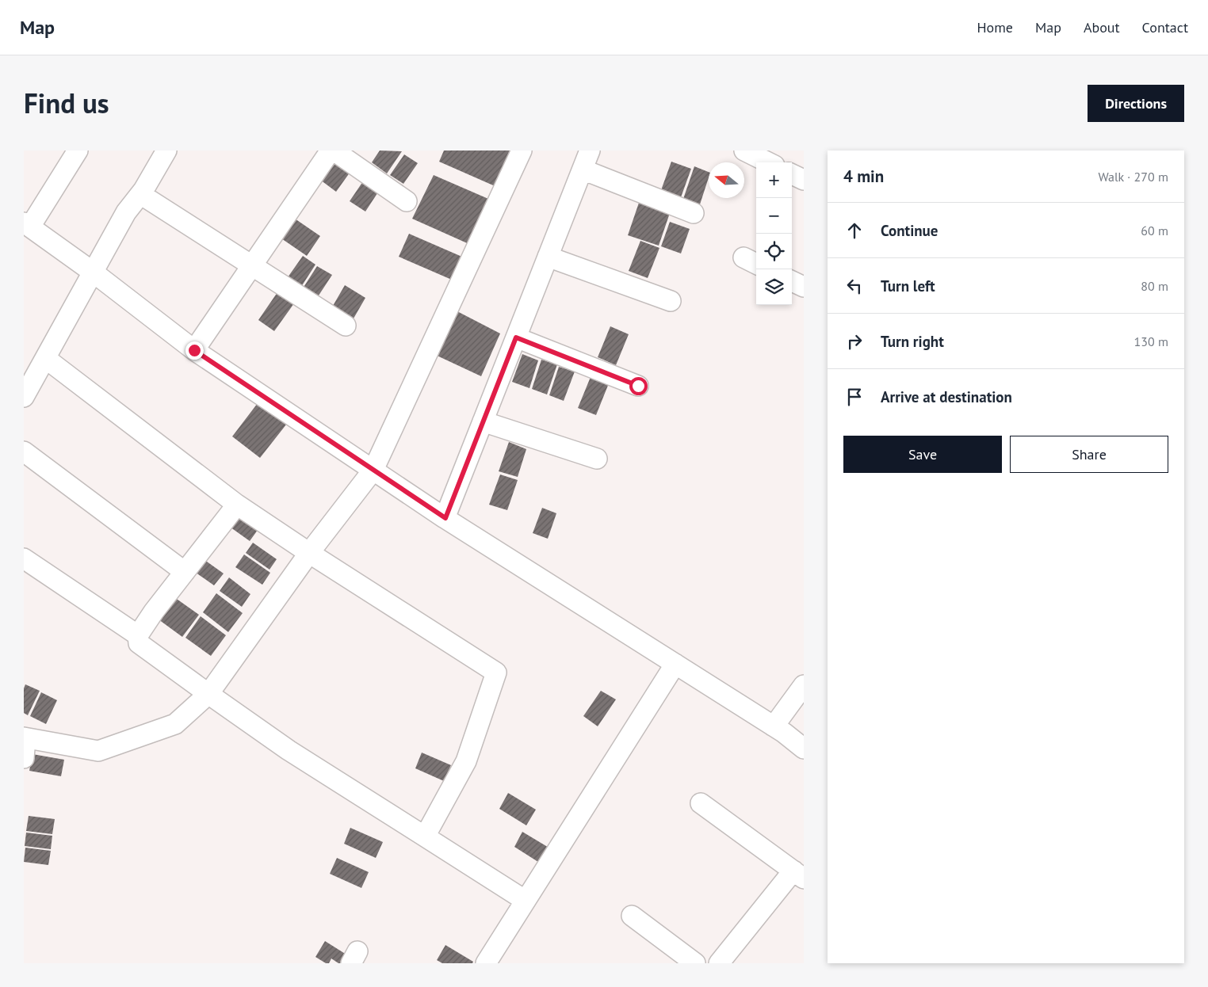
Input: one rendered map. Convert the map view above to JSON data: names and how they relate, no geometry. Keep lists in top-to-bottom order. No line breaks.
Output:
{"north":"left","page":{"header":"Map","nav":["Home","Map","About","Contact"],"title":"Find us","buttons":["Directions",["Save","Share"]],"heading":["4 min","Walk · 270 m"],"map_buttons":["+","−"],"list":[["Continue","60 m"],["Turn left","80 m"],["Turn right","130 m"],"Arrive at destination"]}}
